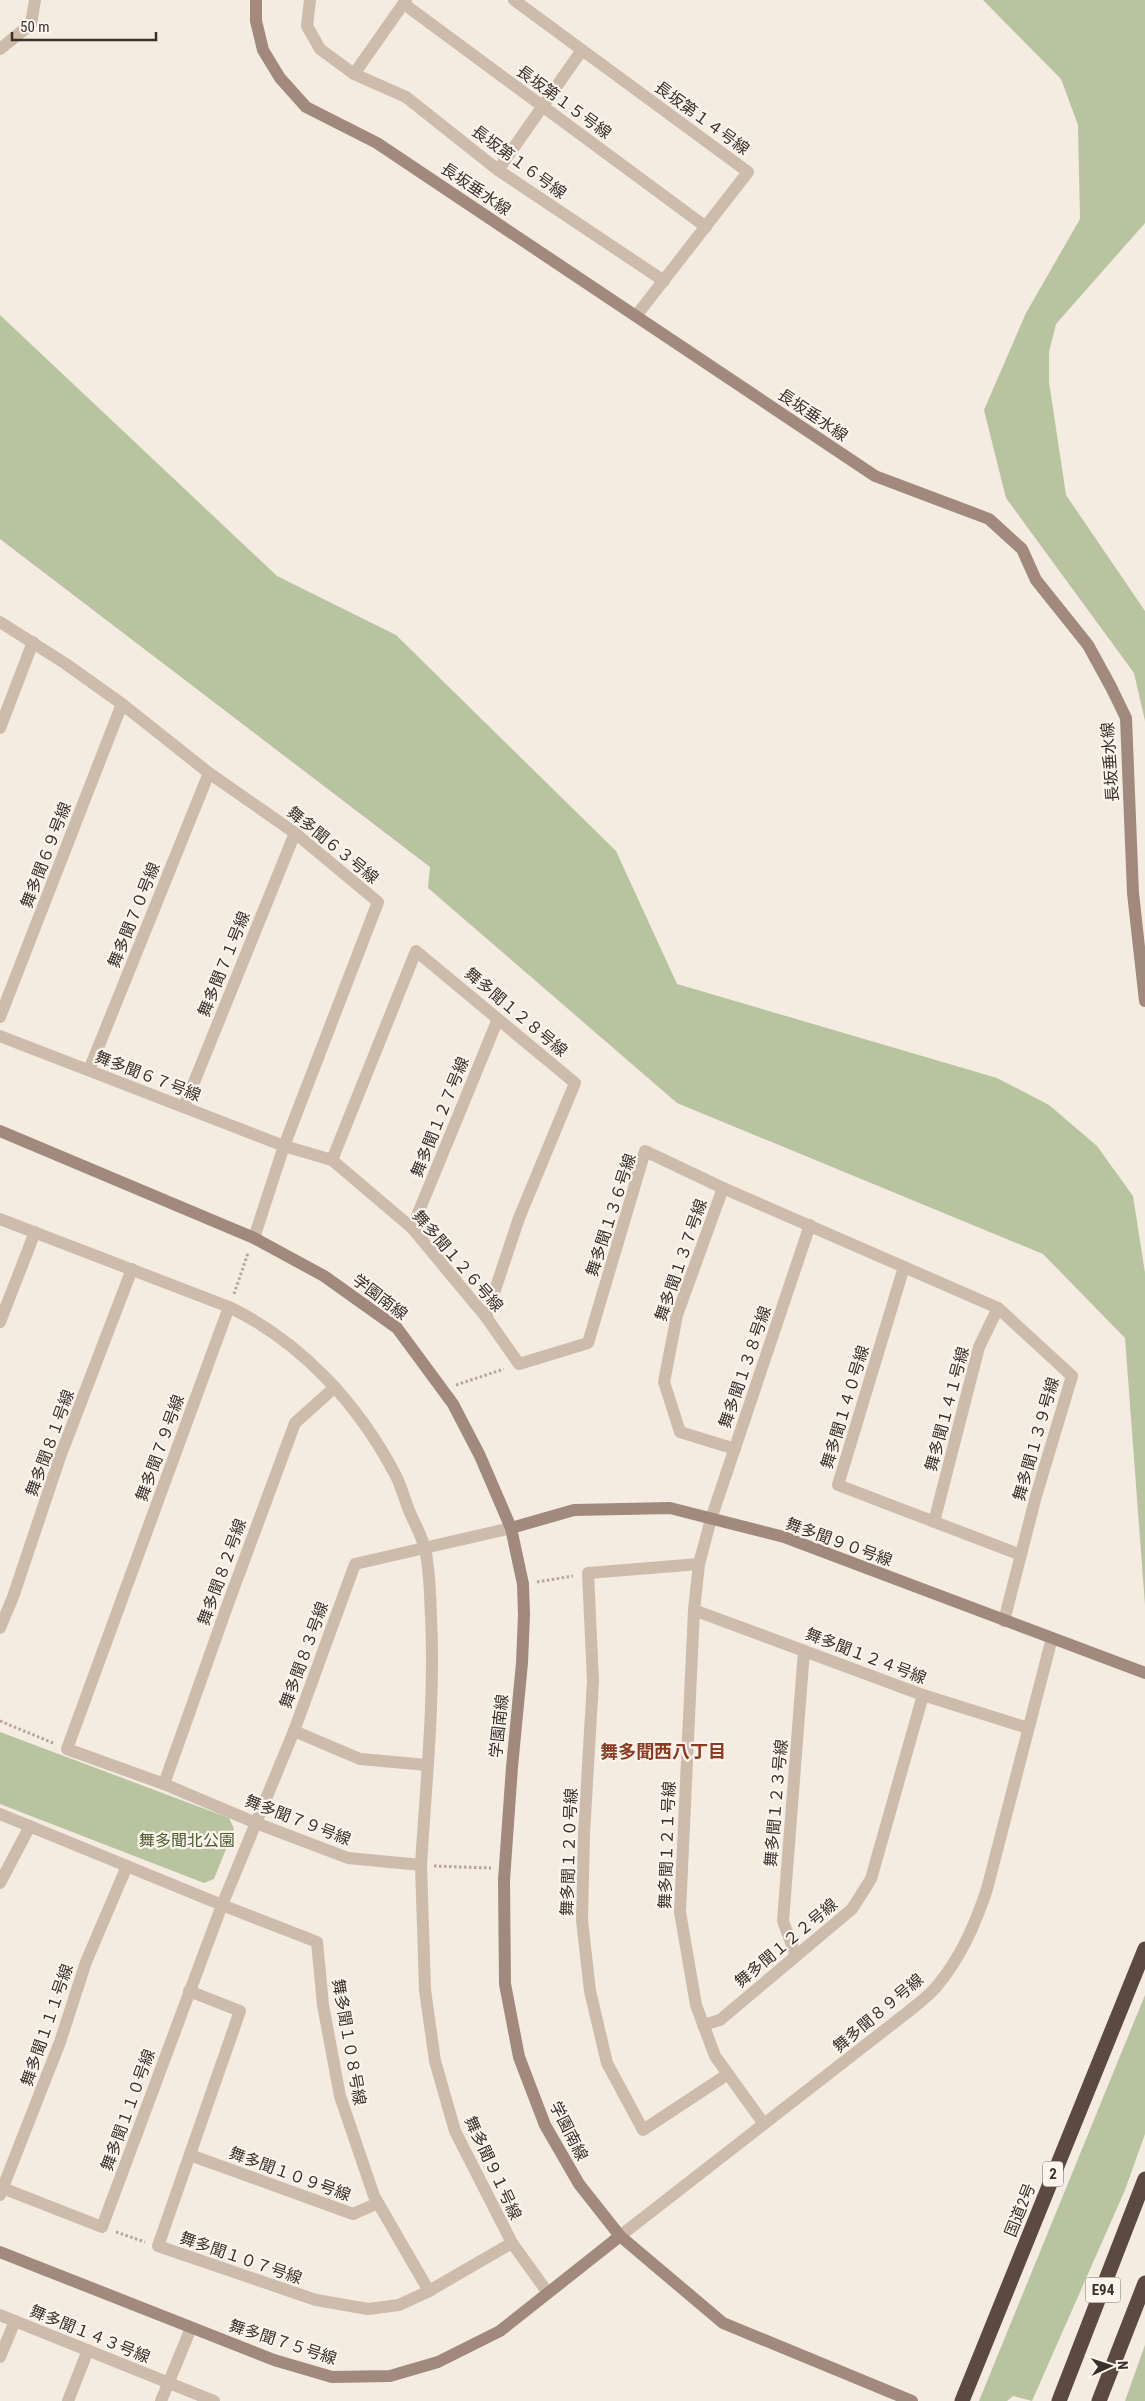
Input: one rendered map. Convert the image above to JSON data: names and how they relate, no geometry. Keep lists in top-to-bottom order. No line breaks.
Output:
{"streets":{"highway":["2","国道2号","E94"],"street":["長坂第１５号線","長坂第１４号線","長坂第１６号線","長坂垂水線","舞多聞６３号線","舞多聞６９号線","舞多聞７０号線","舞多聞７１号線","舞多聞１２８号線","舞多聞６７号線","舞多聞１２７号線","舞多聞１３６号線","舞多聞１３７号線","舞多聞１２６号線","学園南線","舞多聞１３８号線","舞多聞１４０号線","舞多聞１４１号線","舞多聞１３９号線","舞多聞８１号線","舞多聞７９号線","舞多聞９０号線","舞多聞８２号線","舞多聞８３号線","舞多聞１２４号線","舞多聞１２３号線","舞多聞１２１号線","舞多聞１２０号線","舞多聞１２２号線","舞多聞８９号線","舞多聞１１１号線","舞多聞１０８号線","舞多聞１１０号線","舞多聞９１号線","舞多聞１０９号線","舞多聞１０７号線","舞多聞１４３号線","舞多聞７５号線"]},"crossings":[["長坂第１５号線","長坂第１４号線"],["長坂第１４号線","長坂第１６号線"],["長坂第１４号線","長坂垂水線"],["舞多聞６３号線","舞多聞６９号線"],["舞多聞６３号線","舞多聞７０号線"],["舞多聞６３号線","舞多聞７１号線"],["舞多聞６３号線","舞多聞６７号線"],["舞多聞６３号線","舞多聞１２６号線"],["舞多聞６３号線","学園南線"],["舞多聞７０号線","舞多聞６７号線"],["舞多聞７１号線","舞多聞６７号線"],["舞多聞１２８号線","舞多聞１２７号線"],["舞多聞１２８号線","舞多聞１２６号線"],["舞多聞６７号線","舞多聞１２６号線"],["舞多聞１２７号線","舞多聞１２６号線"],["舞多聞１３６号線","舞多聞１３７号線"],["舞多聞１３６号線","舞多聞１２６号線"],["舞多聞１３６号線","舞多聞１３８号線"],["舞多聞１３６号線","舞多聞１４０号線"],["舞多聞１３６号線","舞多聞１３９号線"],["舞多聞１３７号線","舞多聞１３８号線"],["学園南線","舞多聞９０号線"],["学園南線","舞多聞８９号線"],["学園南線","舞多聞７５号線"],["舞多聞１３８号線","舞多聞９０号線"],["舞多聞１３８号線","舞多聞１２１号線"],["舞多聞１４０号線","舞多聞１４１号線"],["舞多聞１４０号線","舞多聞１３９号線"],["舞多聞１４１号線","舞多聞１３９号線"],["舞多聞１３９号線","舞多聞９０号線"],["舞多聞７９号線","舞多聞８２号線"],["舞多聞７９号線","舞多聞８３号線"],["舞多聞７９号線","舞多聞９１号線"],["舞多聞９０号線","舞多聞１２１号線"],["舞多聞９０号線","舞多聞８９号線"],["舞多聞１２４号線","舞多聞１２３号線"],["舞多聞１２４号線","舞多聞１２１号線"],["舞多聞１２４号線","舞多聞１２２号線"],["舞多聞１２４号線","舞多聞８９号線"],["舞多聞１２３号線","舞多聞１２２号線"],["舞多聞１２１号線","舞多聞１２０号線"],["舞多聞１２１号線","舞多聞１２２号線"],["舞多聞１２１号線","舞多聞８９号線"],["舞多聞８９号線","舞多聞７５号線"],["舞多聞１０８号線","舞多聞１１０号線"],["舞多聞１０８号線","舞多聞１０９号線"],["舞多聞１０８号線","舞多聞１０７号線"],["舞多聞１１０号線","舞多聞１０７号線"],["舞多聞９１号線","舞多聞１０７号線"],["舞多聞９１号線","舞多聞７５号線"],["舞多聞１０９号線","舞多聞１０７号線"]],"districts":["舞多聞西八丁目"],"parks":["舞多聞北公園"],"scale_bar":"50 m","north":"right"}
